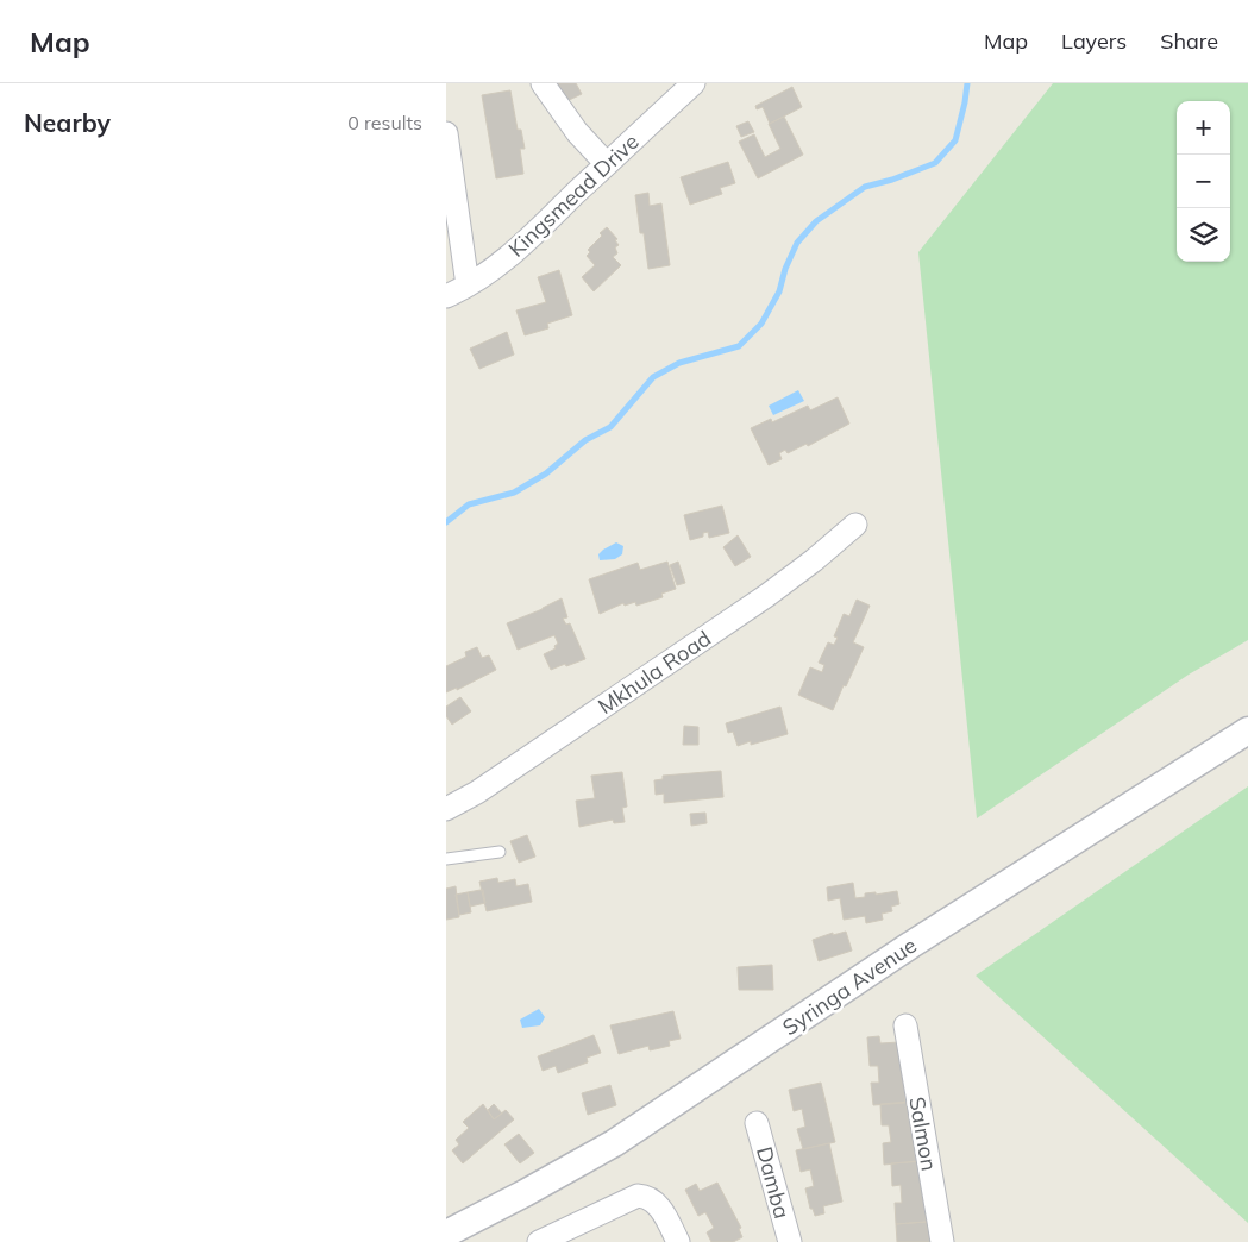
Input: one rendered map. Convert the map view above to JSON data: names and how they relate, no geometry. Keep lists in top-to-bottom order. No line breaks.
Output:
{"streets":{"street":["Kingsmead Drive","Mkhula Road","Syringa Avenue","Salmon","Damba"]},"page":{"header":"Map","nav":["Map","Layers","Share"],"heading":["Nearby","0 results"],"map_buttons":["+","−"]}}
